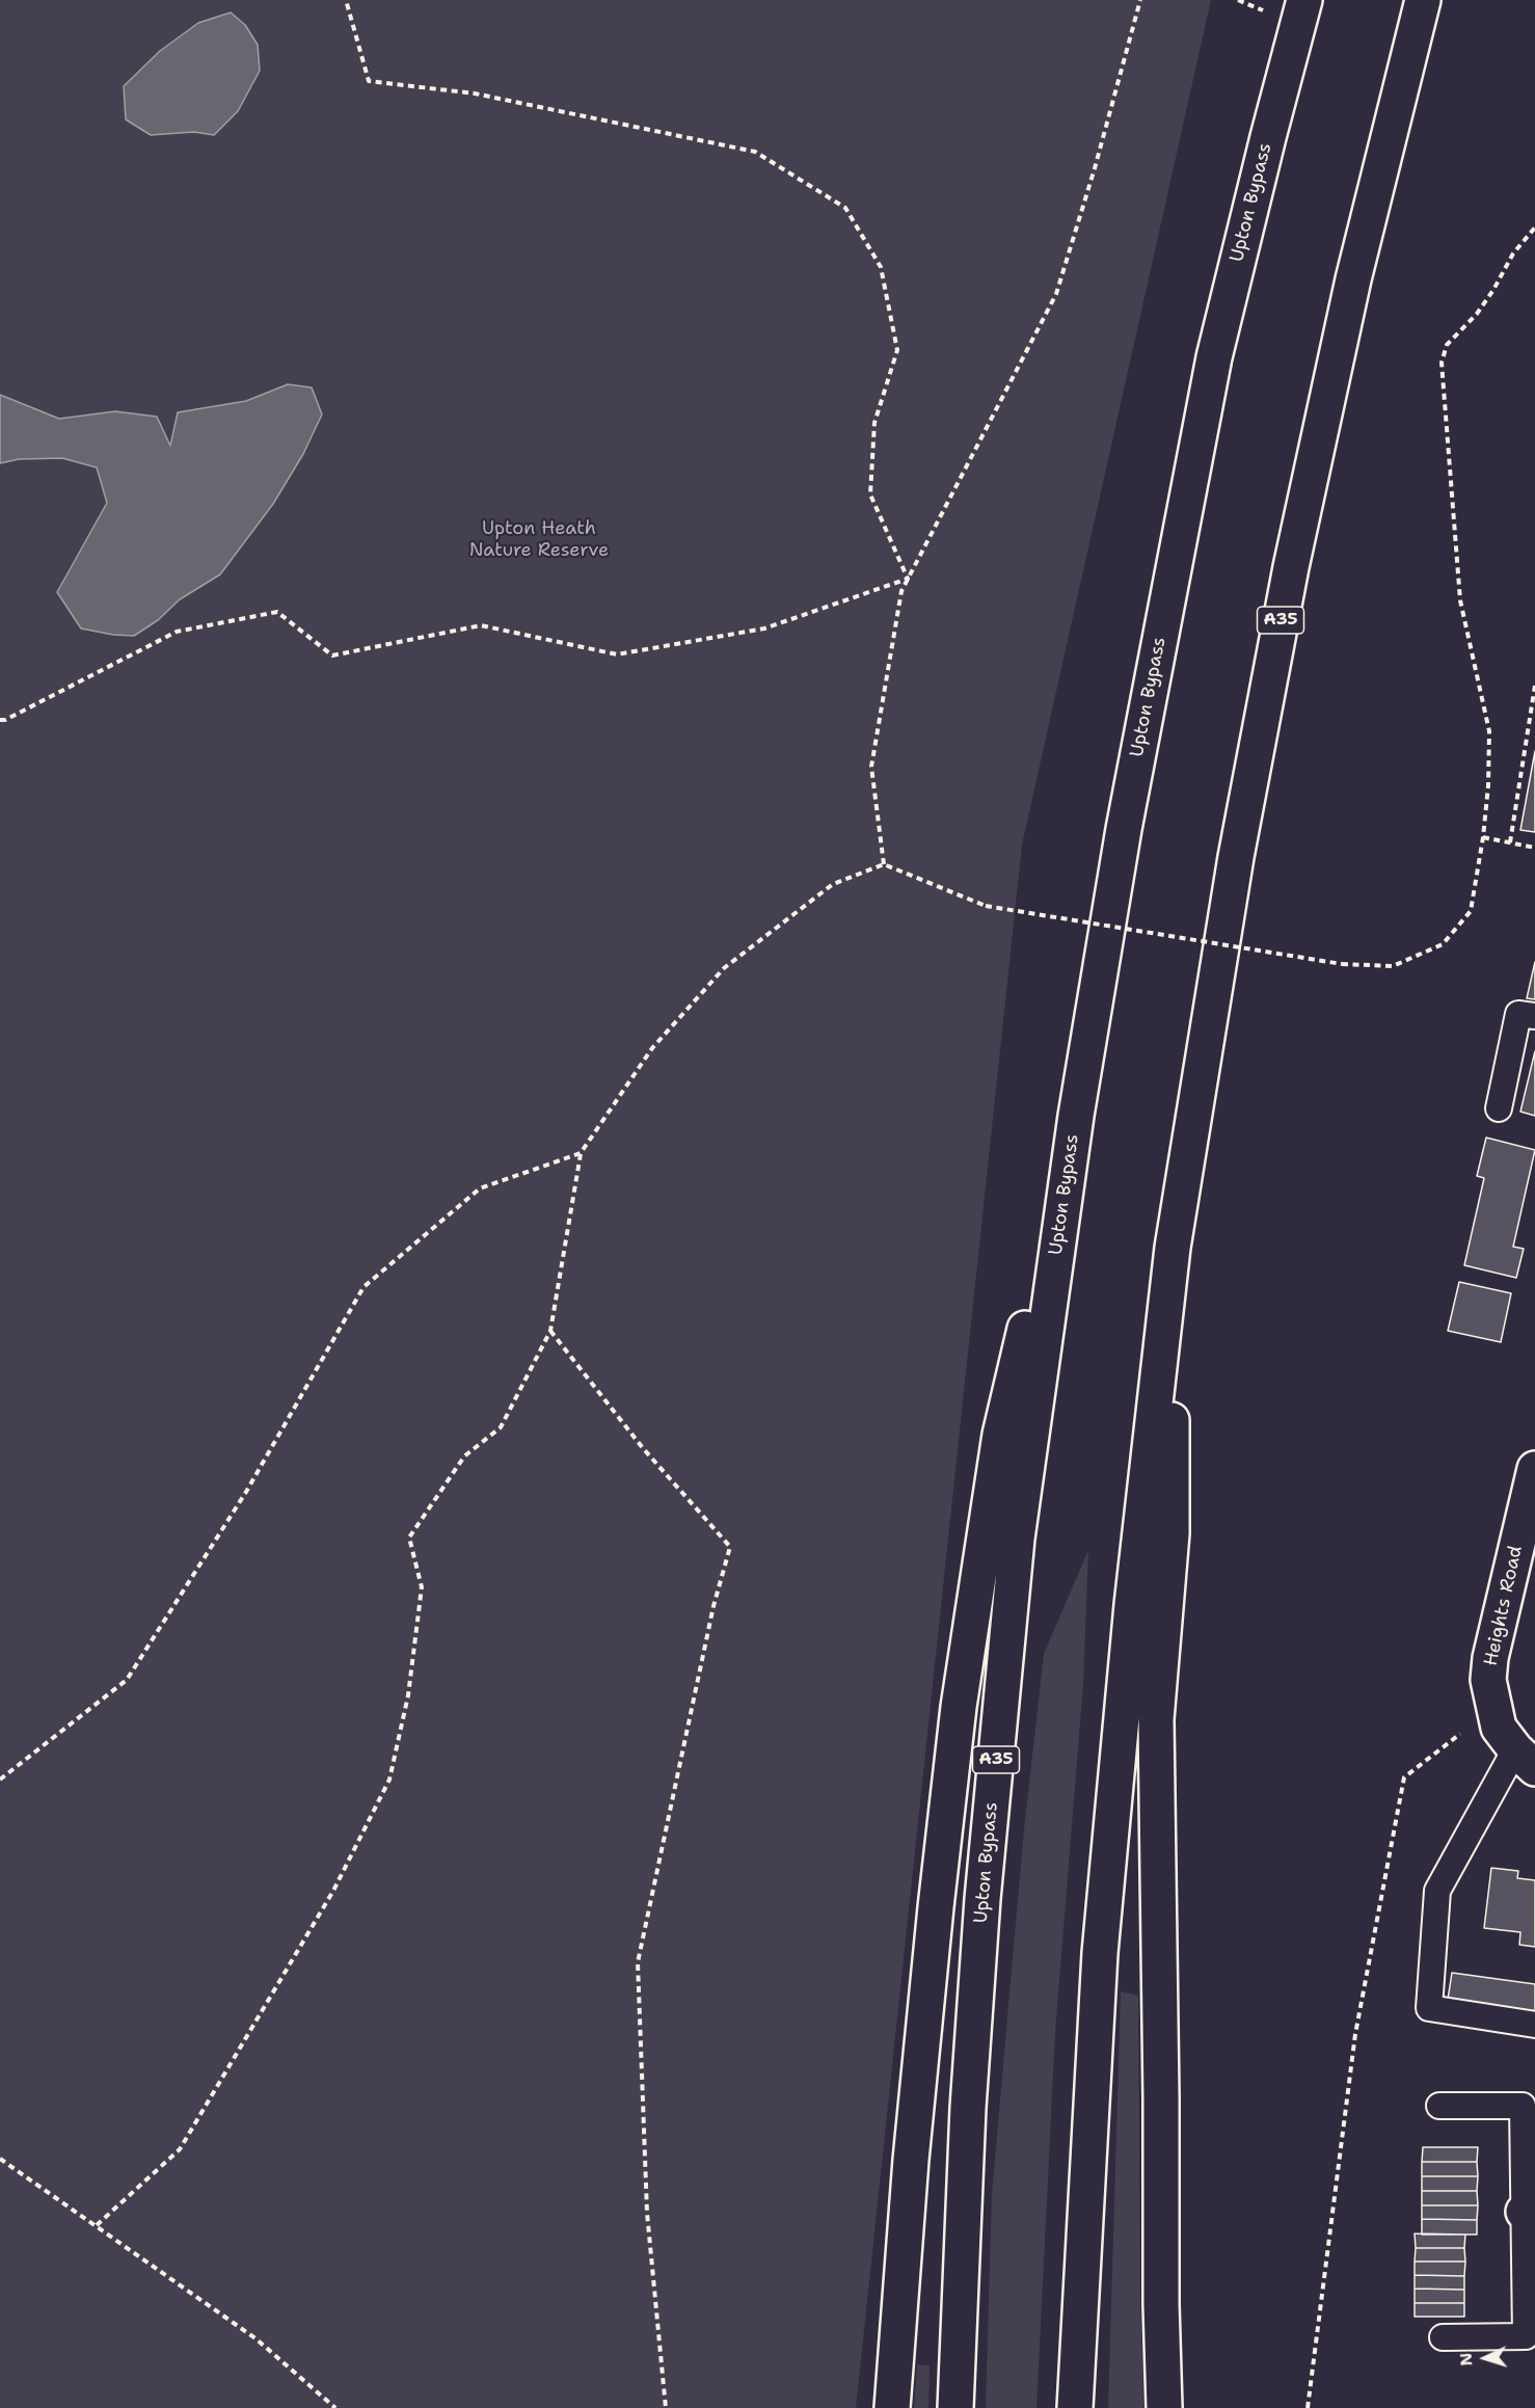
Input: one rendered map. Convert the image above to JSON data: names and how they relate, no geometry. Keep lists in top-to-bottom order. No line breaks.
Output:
{"streets":{"main road":["Upton Bypass","A35","Heights Road"]},"crossings":[["Upton Bypass","A35"]],"parks":["Upton Heath Nature Reserve"],"north":"left"}
